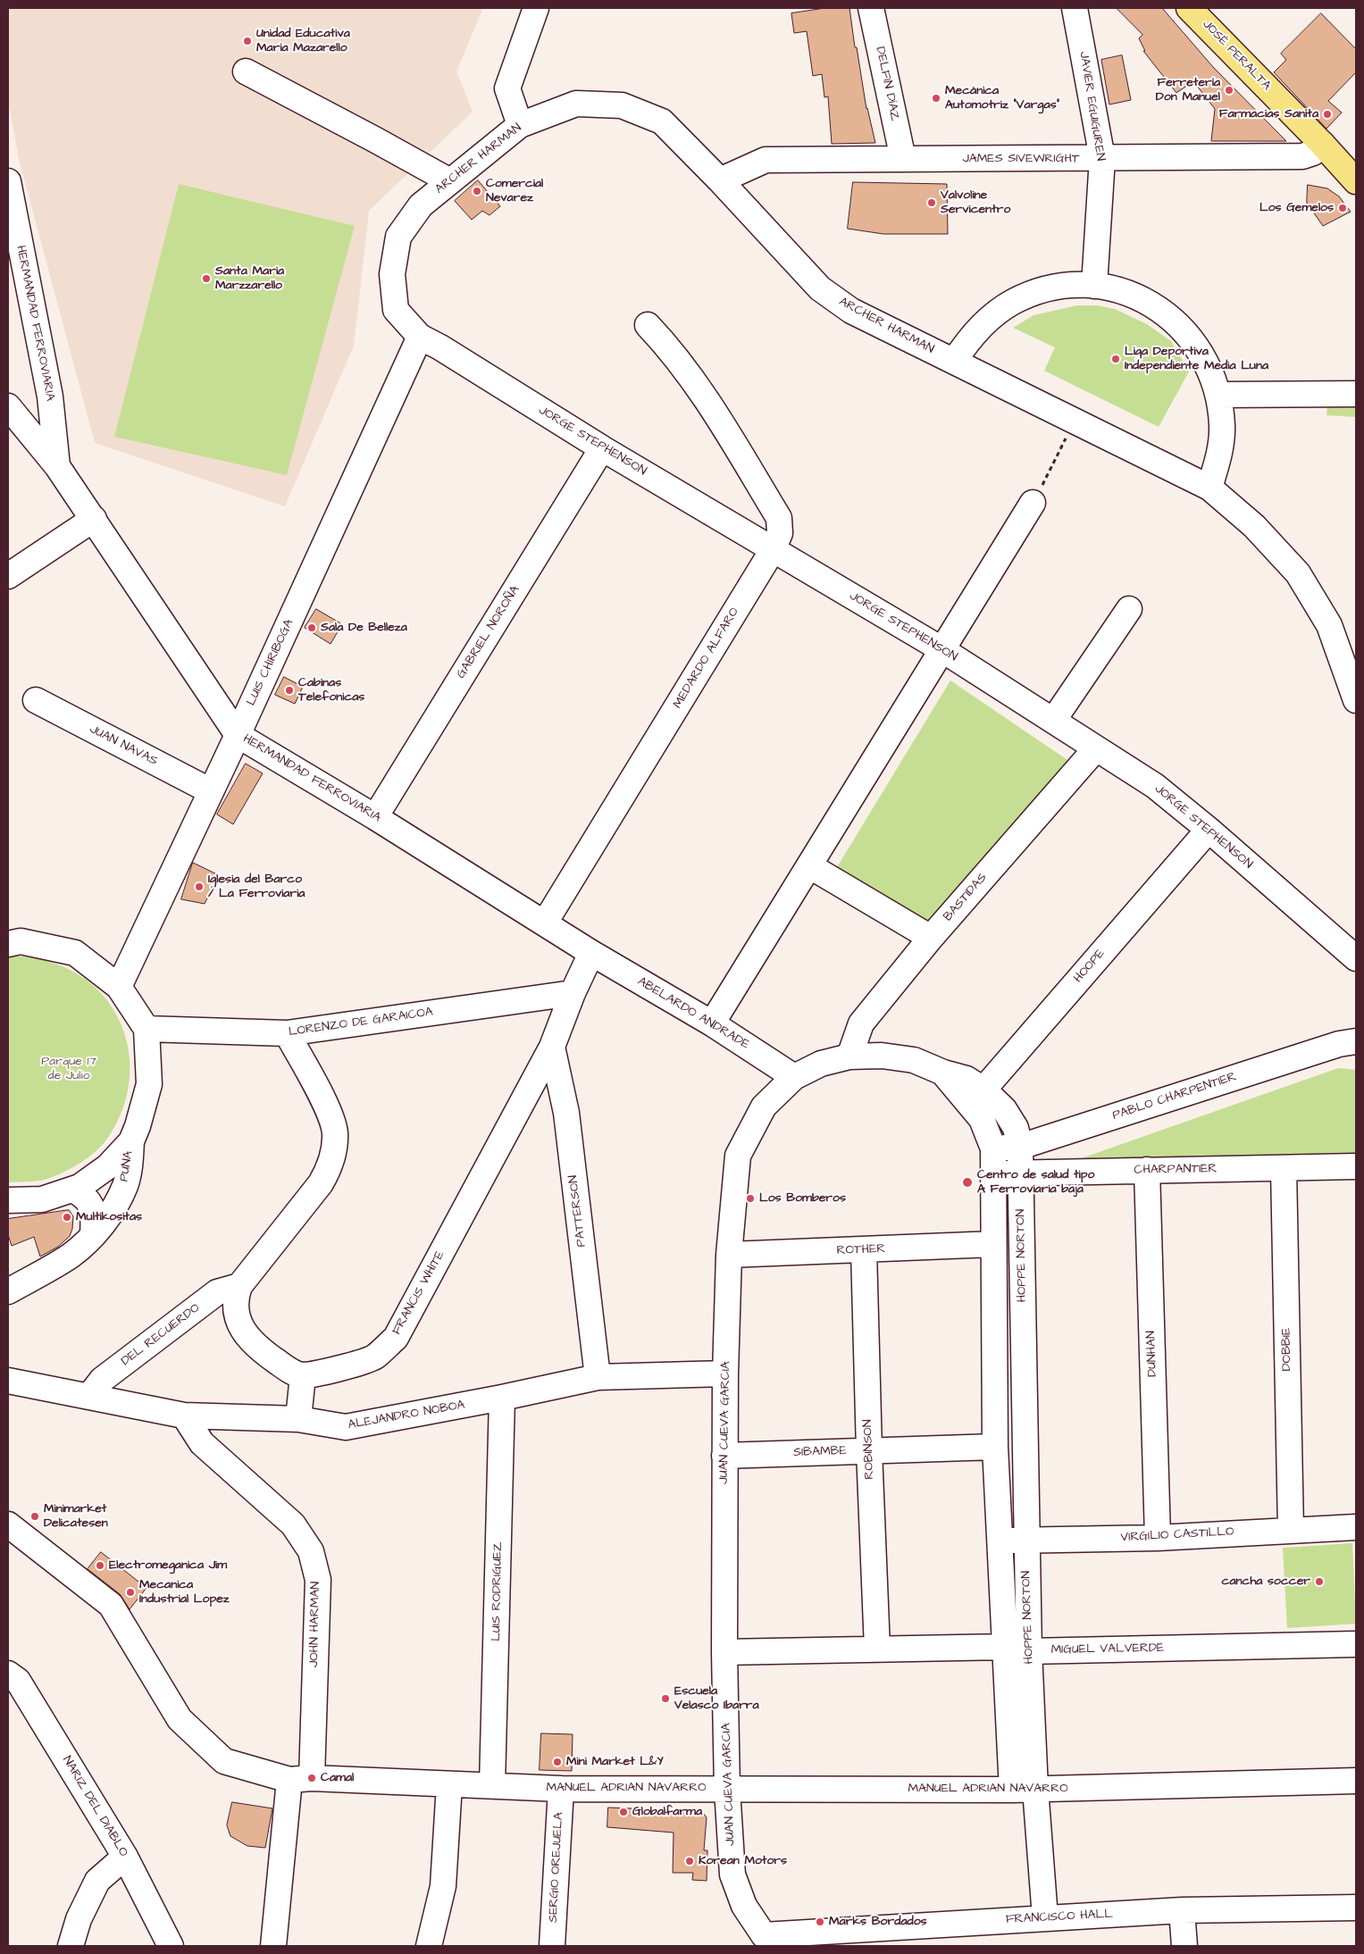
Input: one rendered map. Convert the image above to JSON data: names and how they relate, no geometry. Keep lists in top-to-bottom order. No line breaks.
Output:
{"streets":{"main road":["JOSÉ PERALTA"],"street":["DELFIN DÍAZ","JAVIER EGUIGUREN","ARCHER HARMAN","JAMES SIVEWRIGHT","HERMANDAD FERROVIARIA","JORGE STEPHENSON","GABRIEL NOROÑA","MEDARDO ALFARO","LUIS CHIRIBOGA","JUAN NAVAS","BASTIDAS","HOOPE","ABELARDO ANDRADE","LORENZO DE GARAICOA","PABLO CHARPENTIER","PUNA","CHARPANTIER","PATTERSON","ROTHER","HOPPE NORTON","FRANCIS WHITE","DEL RECUERDO","DOBBIE","DUNHAN","ALEJANDRO NOBOA","JUAN CUEVA GARCIA","ROBINSON","SIBAMBE","VIRGILIO CASTILLO","LUIS RODRIGUEZ","JOHN HARMAN","MIGUEL VALVERDE","MANUEL ADRIAN NAVARRO","NARIZ DEL DIABLO","SERGIO OREJUELA","FRANCISCO HALL"]},"crossings":[["JOSÉ PERALTA","JAMES SIVEWRIGHT"],["DELFIN DÍAZ","JAMES SIVEWRIGHT"],["JAVIER EGUIGUREN","JAMES SIVEWRIGHT"],["ARCHER HARMAN","JAMES SIVEWRIGHT"],["ARCHER HARMAN","JORGE STEPHENSON"],["ARCHER HARMAN","LUIS CHIRIBOGA"],["HERMANDAD FERROVIARIA","GABRIEL NOROÑA"],["HERMANDAD FERROVIARIA","MEDARDO ALFARO"],["HERMANDAD FERROVIARIA","LUIS CHIRIBOGA"],["HERMANDAD FERROVIARIA","ABELARDO ANDRADE"],["HERMANDAD FERROVIARIA","FRANCIS WHITE"],["JORGE STEPHENSON","GABRIEL NOROÑA"],["JORGE STEPHENSON","MEDARDO ALFARO"],["JORGE STEPHENSON","LUIS CHIRIBOGA"],["JORGE STEPHENSON","BASTIDAS"],["JORGE STEPHENSON","HOOPE"],["LUIS CHIRIBOGA","JUAN NAVAS"],["BASTIDAS","JUAN CUEVA GARCIA"],["HOOPE","HOPPE NORTON"],["ABELARDO ANDRADE","FRANCIS WHITE"],["ABELARDO ANDRADE","JUAN CUEVA GARCIA"],["LORENZO DE GARAICOA","FRANCIS WHITE"],["PABLO CHARPENTIER","HOPPE NORTON"],["CHARPANTIER","HOPPE NORTON"],["CHARPANTIER","DOBBIE"],["CHARPANTIER","DUNHAN"],["PATTERSON","FRANCIS WHITE"],["PATTERSON","ALEJANDRO NOBOA"],["ROTHER","HOPPE NORTON"],["ROTHER","JUAN CUEVA GARCIA"],["ROTHER","ROBINSON"],["HOPPE NORTON","JUAN CUEVA GARCIA"],["HOPPE NORTON","SIBAMBE"],["HOPPE NORTON","VIRGILIO CASTILLO"],["HOPPE NORTON","MIGUEL VALVERDE"],["HOPPE NORTON","MANUEL ADRIAN NAVARRO"],["HOPPE NORTON","FRANCISCO HALL"],["DEL RECUERDO","ALEJANDRO NOBOA"],["DOBBIE","VIRGILIO CASTILLO"],["DUNHAN","VIRGILIO CASTILLO"],["ALEJANDRO NOBOA","JUAN CUEVA GARCIA"],["ALEJANDRO NOBOA","LUIS RODRIGUEZ"],["ALEJANDRO NOBOA","JOHN HARMAN"],["JUAN CUEVA GARCIA","SIBAMBE"],["JUAN CUEVA GARCIA","MIGUEL VALVERDE"],["JUAN CUEVA GARCIA","MANUEL ADRIAN NAVARRO"],["JUAN CUEVA GARCIA","FRANCISCO HALL"],["ROBINSON","SIBAMBE"],["ROBINSON","MIGUEL VALVERDE"],["LUIS RODRIGUEZ","MANUEL ADRIAN NAVARRO"],["JOHN HARMAN","MANUEL ADRIAN NAVARRO"],["MANUEL ADRIAN NAVARRO","SERGIO OREJUELA"]],"parks":["Parque 17 de Julio"],"places":["Unidad Educativa Maria Mazarello","Ferretería Don Manuel","Mecánica Automotriz \"Vargas\"","Farmacias Sanita","Comercial Nevarez","Valvoline Servicentro","Los Gemelos","Santa Maria Marzzarello","Liga Deportiva Independiente Media Luna","Sala De Belleza","Cabinas Telefonicas","Iglesia del Barco / La Ferroviaria","Centro de salud tipo A Ferroviaria baja","Los Bomberos","Multikositas","Minimarket Delicatesen","Electromeganica Jim","cancha soccer","Mecanica Industrial Lopez","Escuela Velasco Ibarra","Mini Market L&Y","Camal","Globalfarma","Korean Motors","Marks Bordados"]}
